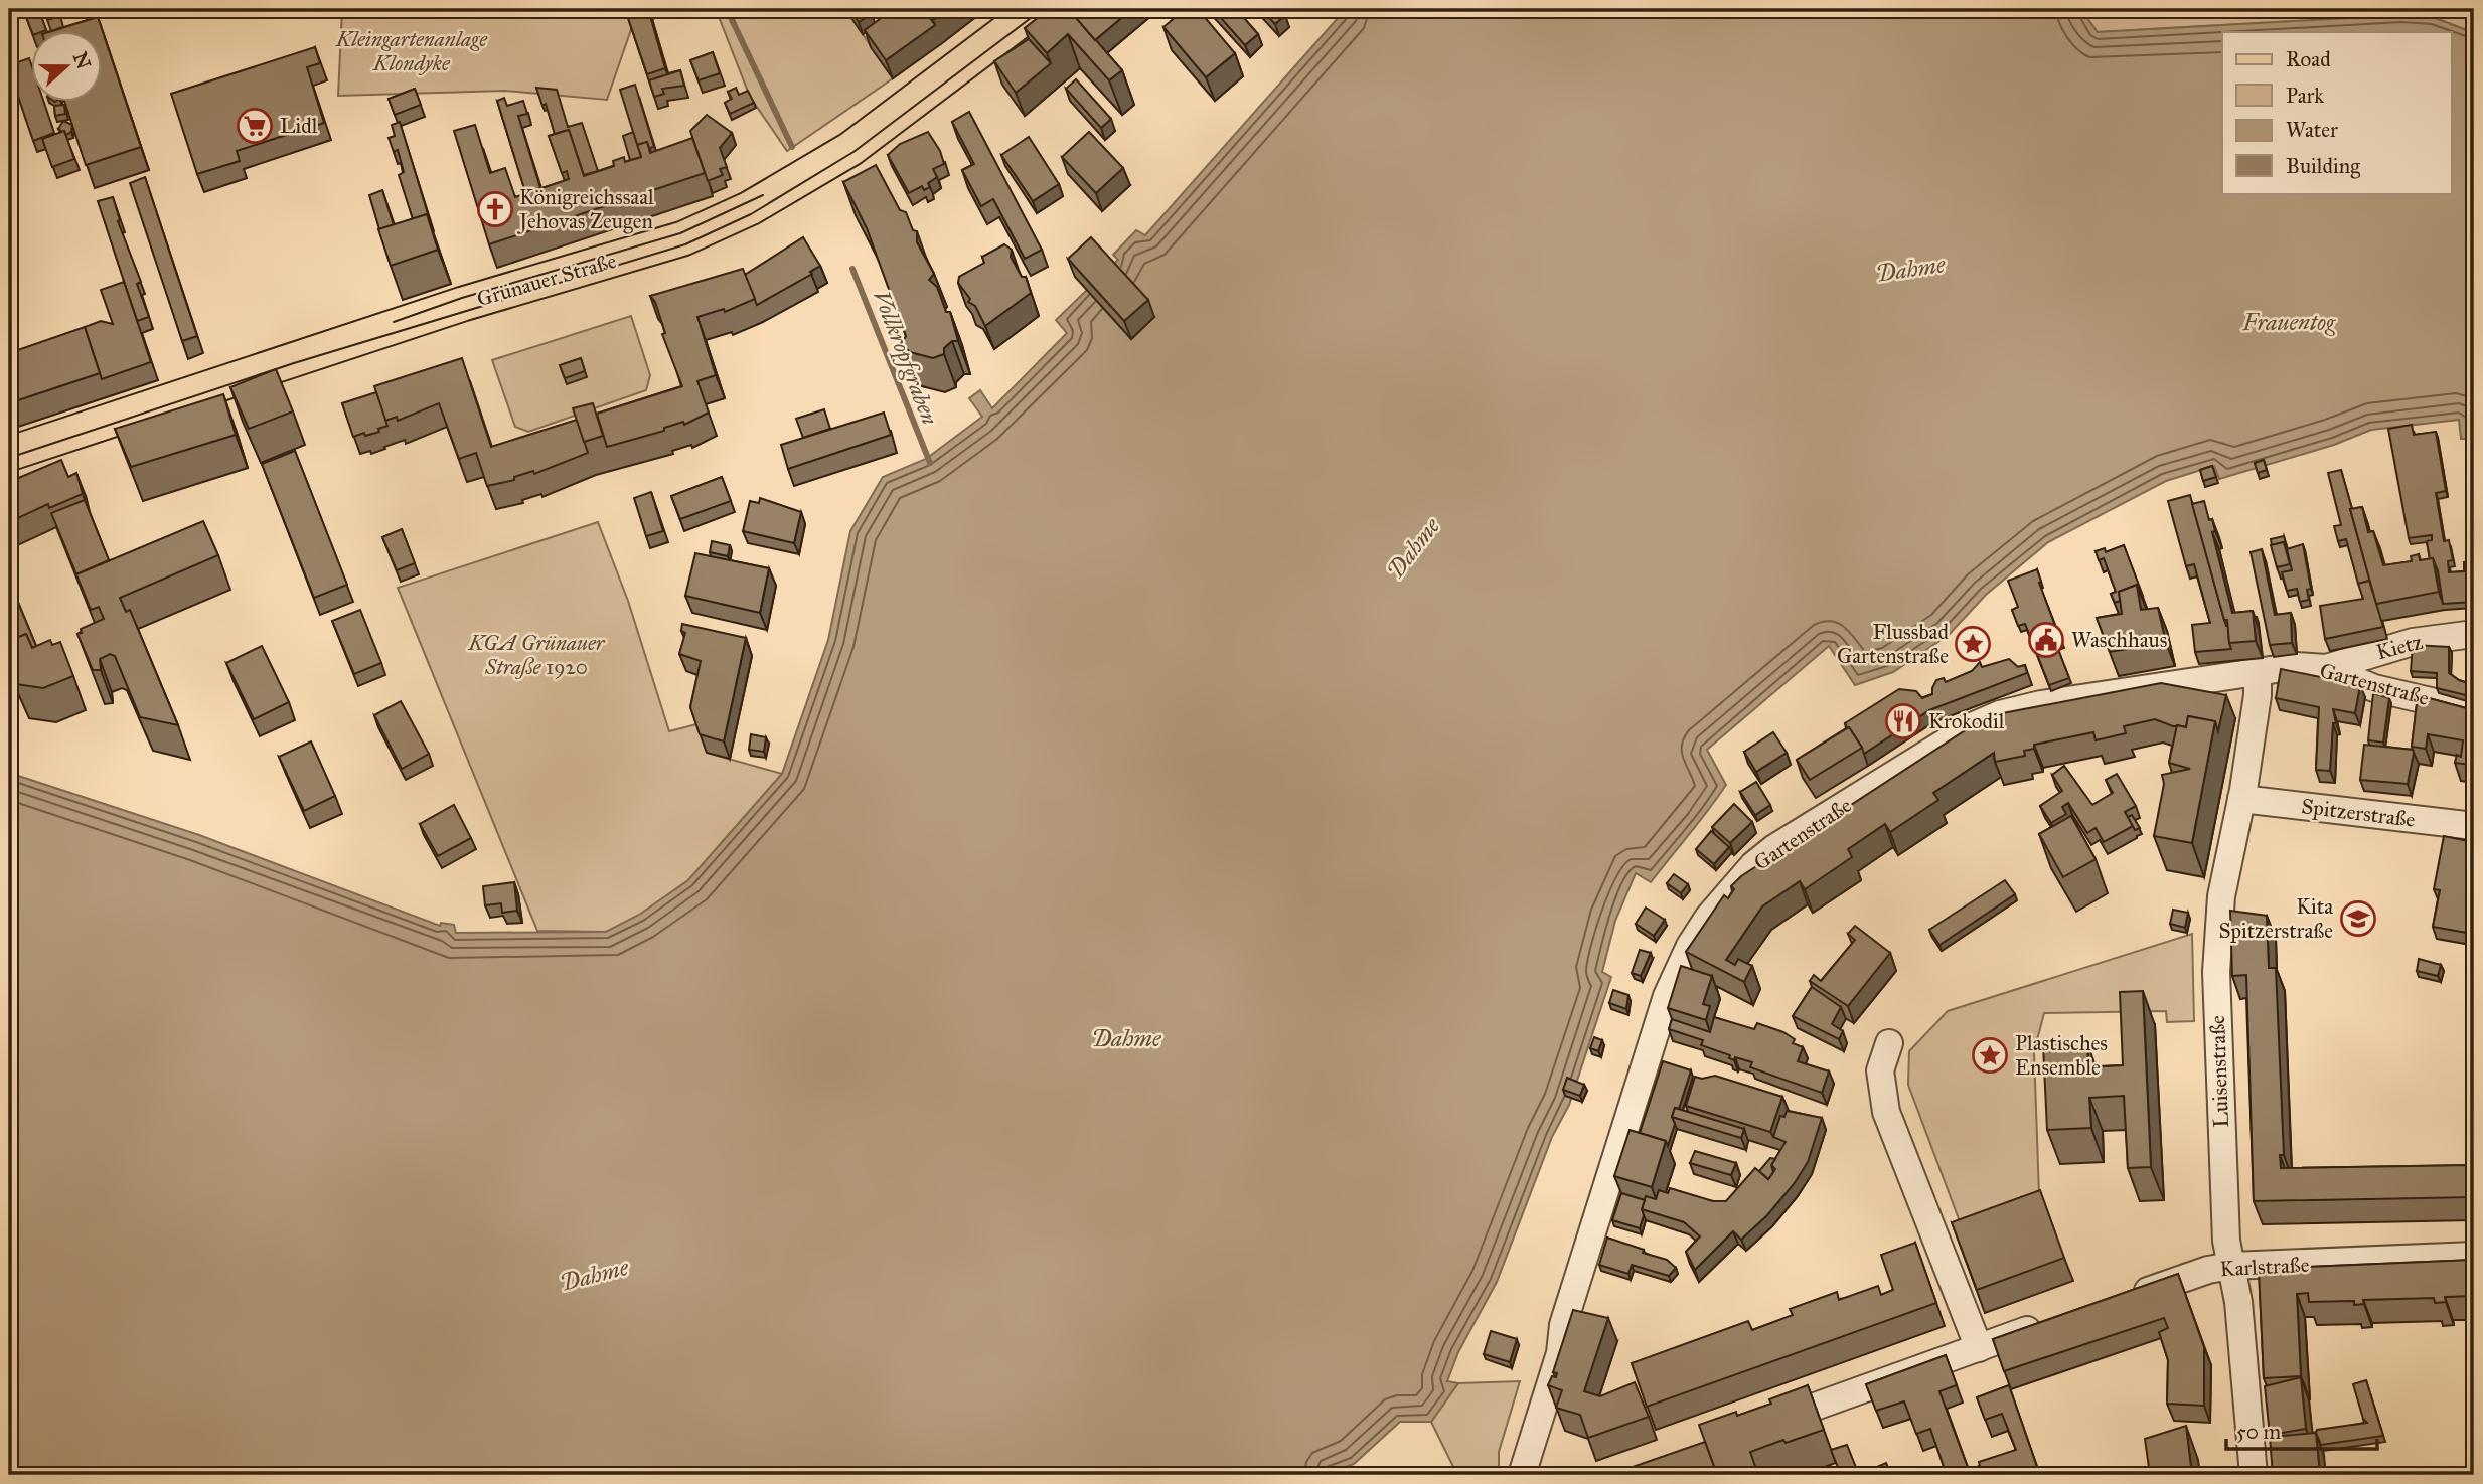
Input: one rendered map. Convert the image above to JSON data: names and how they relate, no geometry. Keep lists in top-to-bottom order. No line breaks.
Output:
{"streets":{"main road":["Grünauer Straße"],"street":["Kietz","Gartenstraße","Spitzerstraße","Luisenstraße","Karlstraße"]},"crossings":[["Kietz","Gartenstraße"],["Gartenstraße","Luisenstraße"],["Spitzerstraße","Luisenstraße"],["Luisenstraße","Karlstraße"]],"water":["Dahme","Frauentog","Vollkropfgraben"],"parks":["Kleingartenanlage Klondyke","KGA Grünauer Straße 1920"],"places":{"supermarket":["Lidl"],"church":["Königreichssaal Jehovas Zeugen"],"public building":["Waschhaus"],"place":["Flussbad Gartenstraße","Plastisches Ensemble"],"restaurant":["Krokodil"],"school or university":["Kita Spitzerstraße"]},"legend":["Road","Park","Water","Building"],"scale_bar":"50 m","north":"right"}
